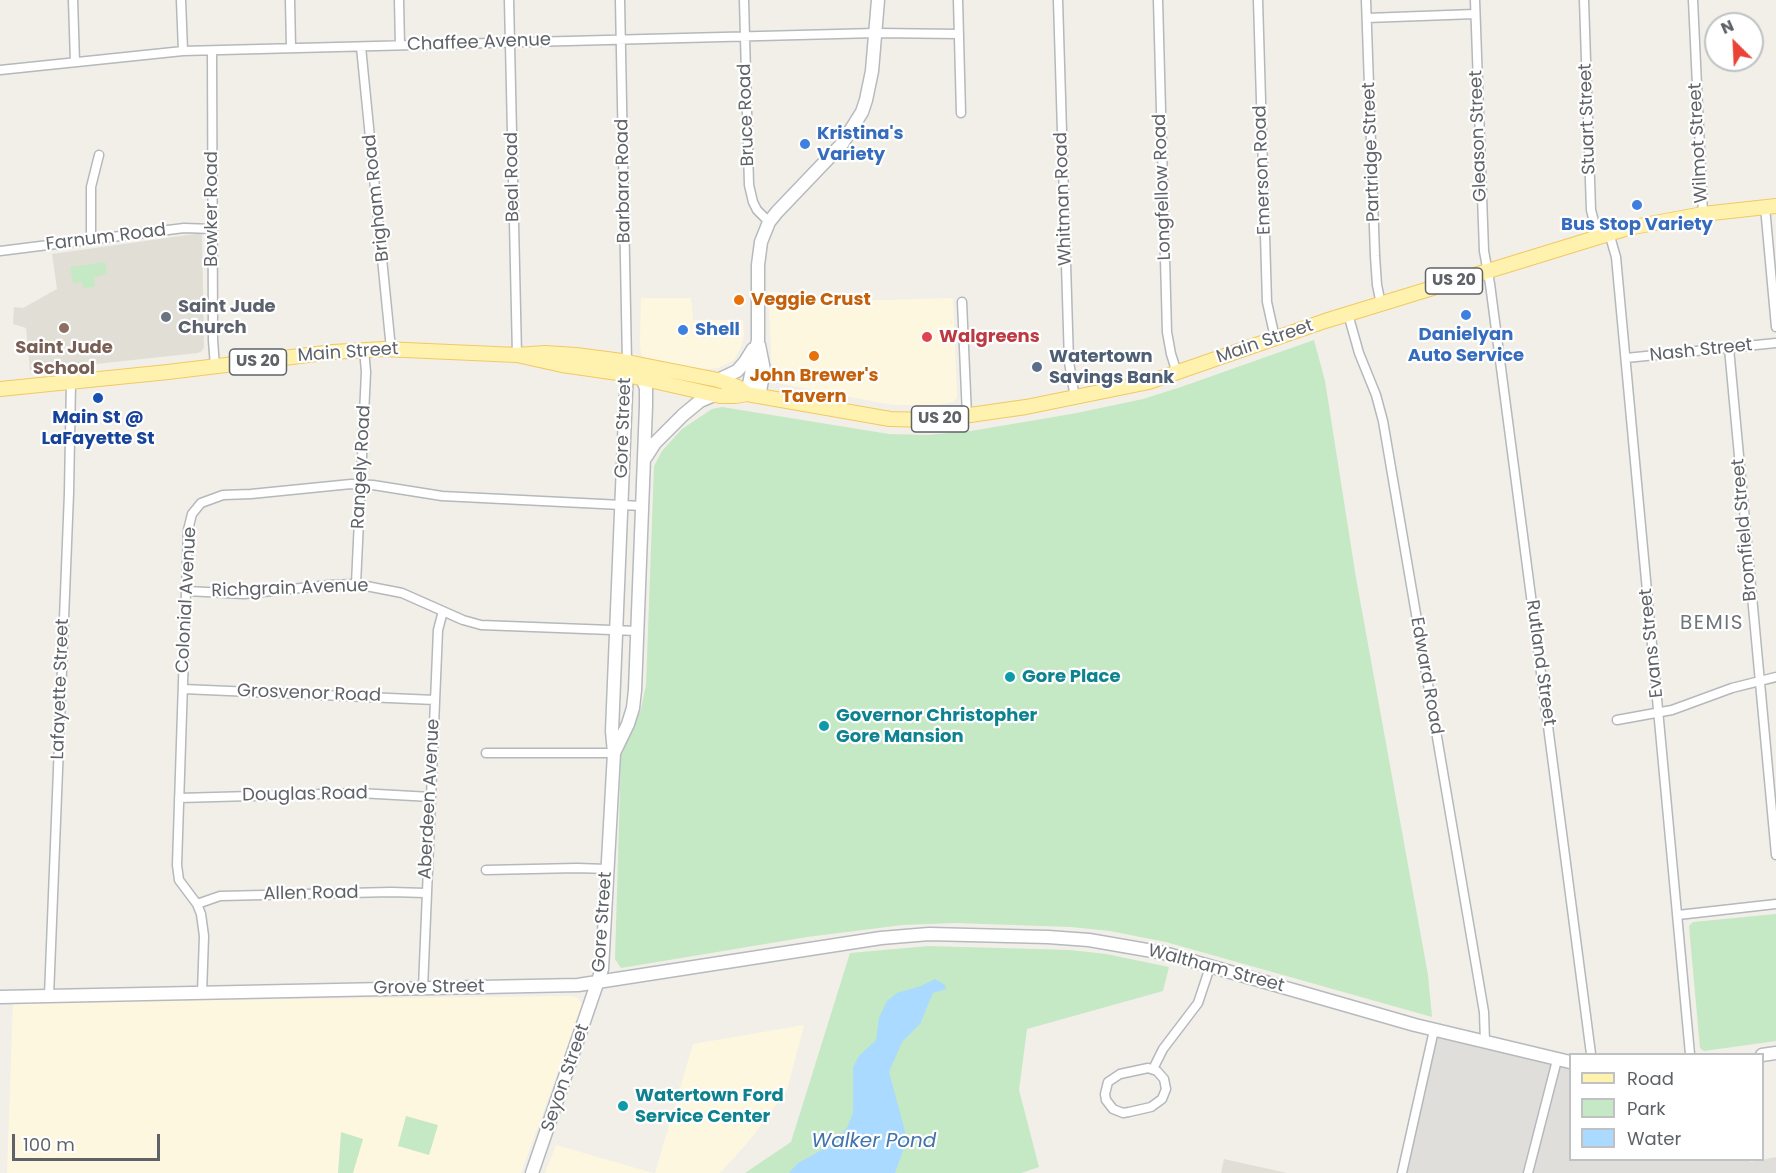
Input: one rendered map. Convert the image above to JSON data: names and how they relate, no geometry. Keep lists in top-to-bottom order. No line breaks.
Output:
{"streets":{"main road":["US 20","Main Street"],"street":["Chaffee Avenue","Bruce Road","Stuart Street","Gleason Street","Wilmot Street","Partridge Street","Emerson Road","Beal Road","Barbara Road","Longfellow Road","Brigham Road","Whitman Road","Bowker Road","Farnum Road","Nash Street","Gore Street","Rangely Road","Bromfield Street","Richgrain Avenue","Colonial Avenue","Evans Street","Rutland Street","Edward Road","Lafayette Street","Grosvenor Road","Douglas Road","Aberdeen Avenue","Allen Road","Waltham Street","Grove Street","Seyon Street"]},"crossings":[["Chaffee Avenue","Bruce Road"],["Chaffee Avenue","Beal Road"],["Chaffee Avenue","Barbara Road"],["Chaffee Avenue","Brigham Road"],["Chaffee Avenue","Bowker Road"],["Stuart Street","Main Street"],["Stuart Street","Evans Street"],["Gleason Street","Main Street"],["Gleason Street","Rutland Street"],["Wilmot Street","Main Street"],["Partridge Street","Main Street"],["Emerson Road","Main Street"],["Beal Road","Main Street"],["Barbara Road","Main Street"],["Barbara Road","Gore Street"],["Longfellow Road","Main Street"],["Brigham Road","Main Street"],["Whitman Road","Main Street"],["Bowker Road","Farnum Road"],["Bowker Road","Main Street"],["Main Street","Gore Street"],["Main Street","Rangely Road"],["Main Street","Evans Street"],["Main Street","Rutland Street"],["Main Street","Edward Road"],["Main Street","Lafayette Street"],["Nash Street","Bromfield Street"],["Nash Street","Evans Street"],["Gore Street","Richgrain Avenue"],["Gore Street","Colonial Avenue"],["Gore Street","Grove Street"],["Gore Street","Seyon Street"],["Rangely Road","Richgrain Avenue"],["Rangely Road","Colonial Avenue"],["Richgrain Avenue","Colonial Avenue"],["Richgrain Avenue","Aberdeen Avenue"],["Colonial Avenue","Grosvenor Road"],["Colonial Avenue","Douglas Road"],["Colonial Avenue","Allen Road"],["Colonial Avenue","Grove Street"],["Edward Road","Waltham Street"],["Lafayette Street","Grove Street"],["Grosvenor Road","Aberdeen Avenue"],["Douglas Road","Aberdeen Avenue"],["Aberdeen Avenue","Allen Road"],["Aberdeen Avenue","Grove Street"],["Waltham Street","Grove Street"],["Grove Street","Seyon Street"]],"districts":["BEMIS"],"water":["Walker Pond"],"places":["Kristina's Variety","Bus Stop Variety","Veggie Crust","Danielyan Auto Service","Saint Jude Church","Saint Jude School","Shell","Walgreens","John Brewer's Tavern","Watertown Savings Bank","Main St @ LaFayette St","Gore Place","Governor Christopher Gore Mansion","Watertown Ford Service Center"],"legend":["Road","Park","Water"],"scale_bar":"100 m","north":"top left"}
